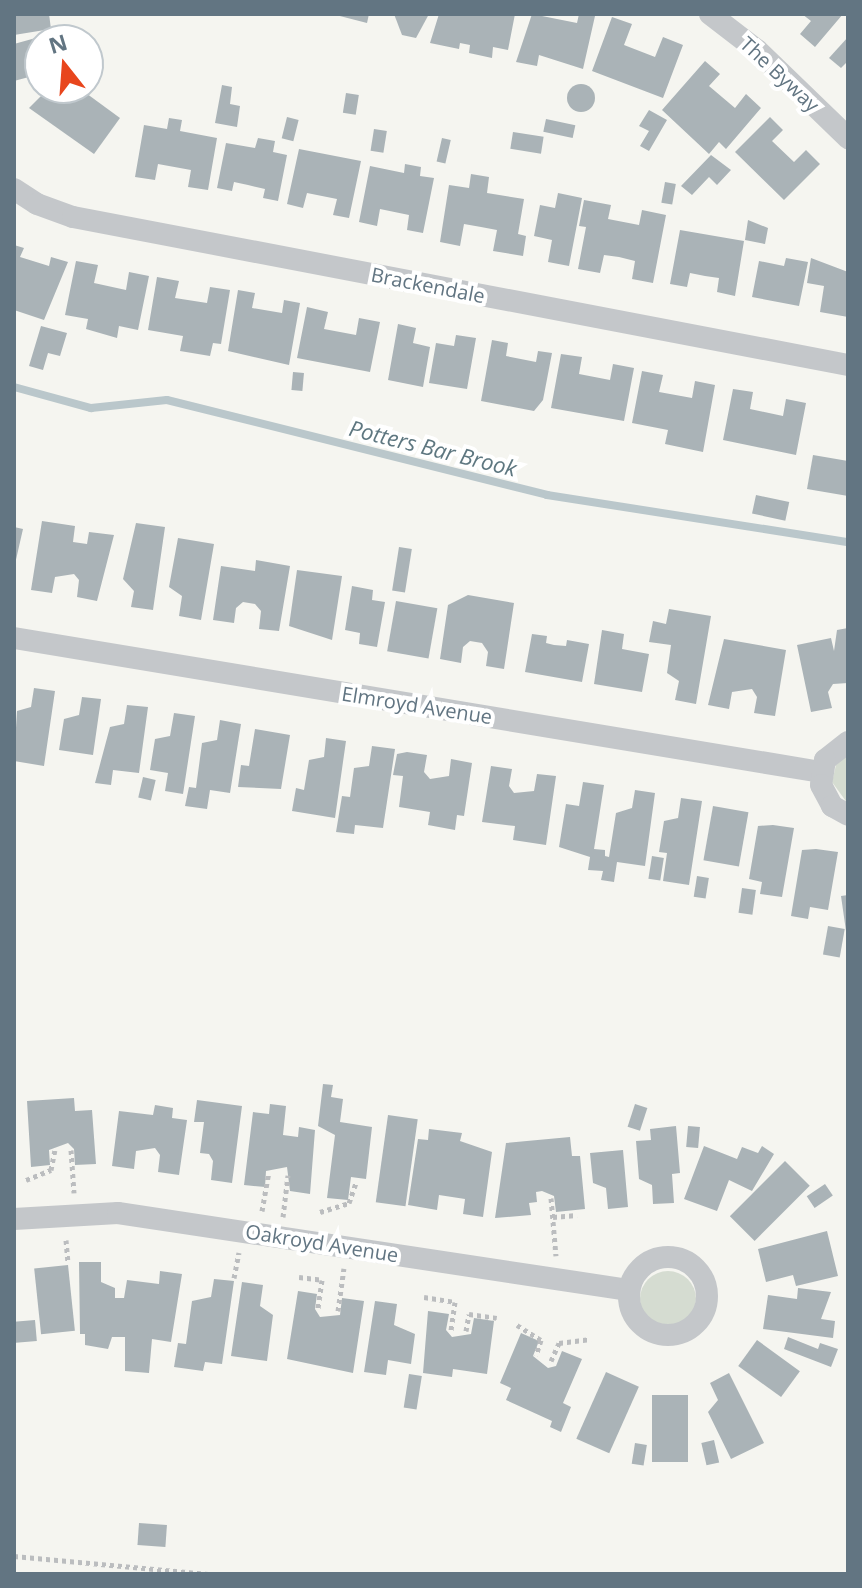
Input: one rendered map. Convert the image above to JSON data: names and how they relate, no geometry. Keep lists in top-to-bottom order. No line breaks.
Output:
{"streets":{"street":["The Byway","Brackendale","Elmroyd Avenue","Oakroyd Avenue"]},"water":["Potters Bar Brook"],"north":"top"}
